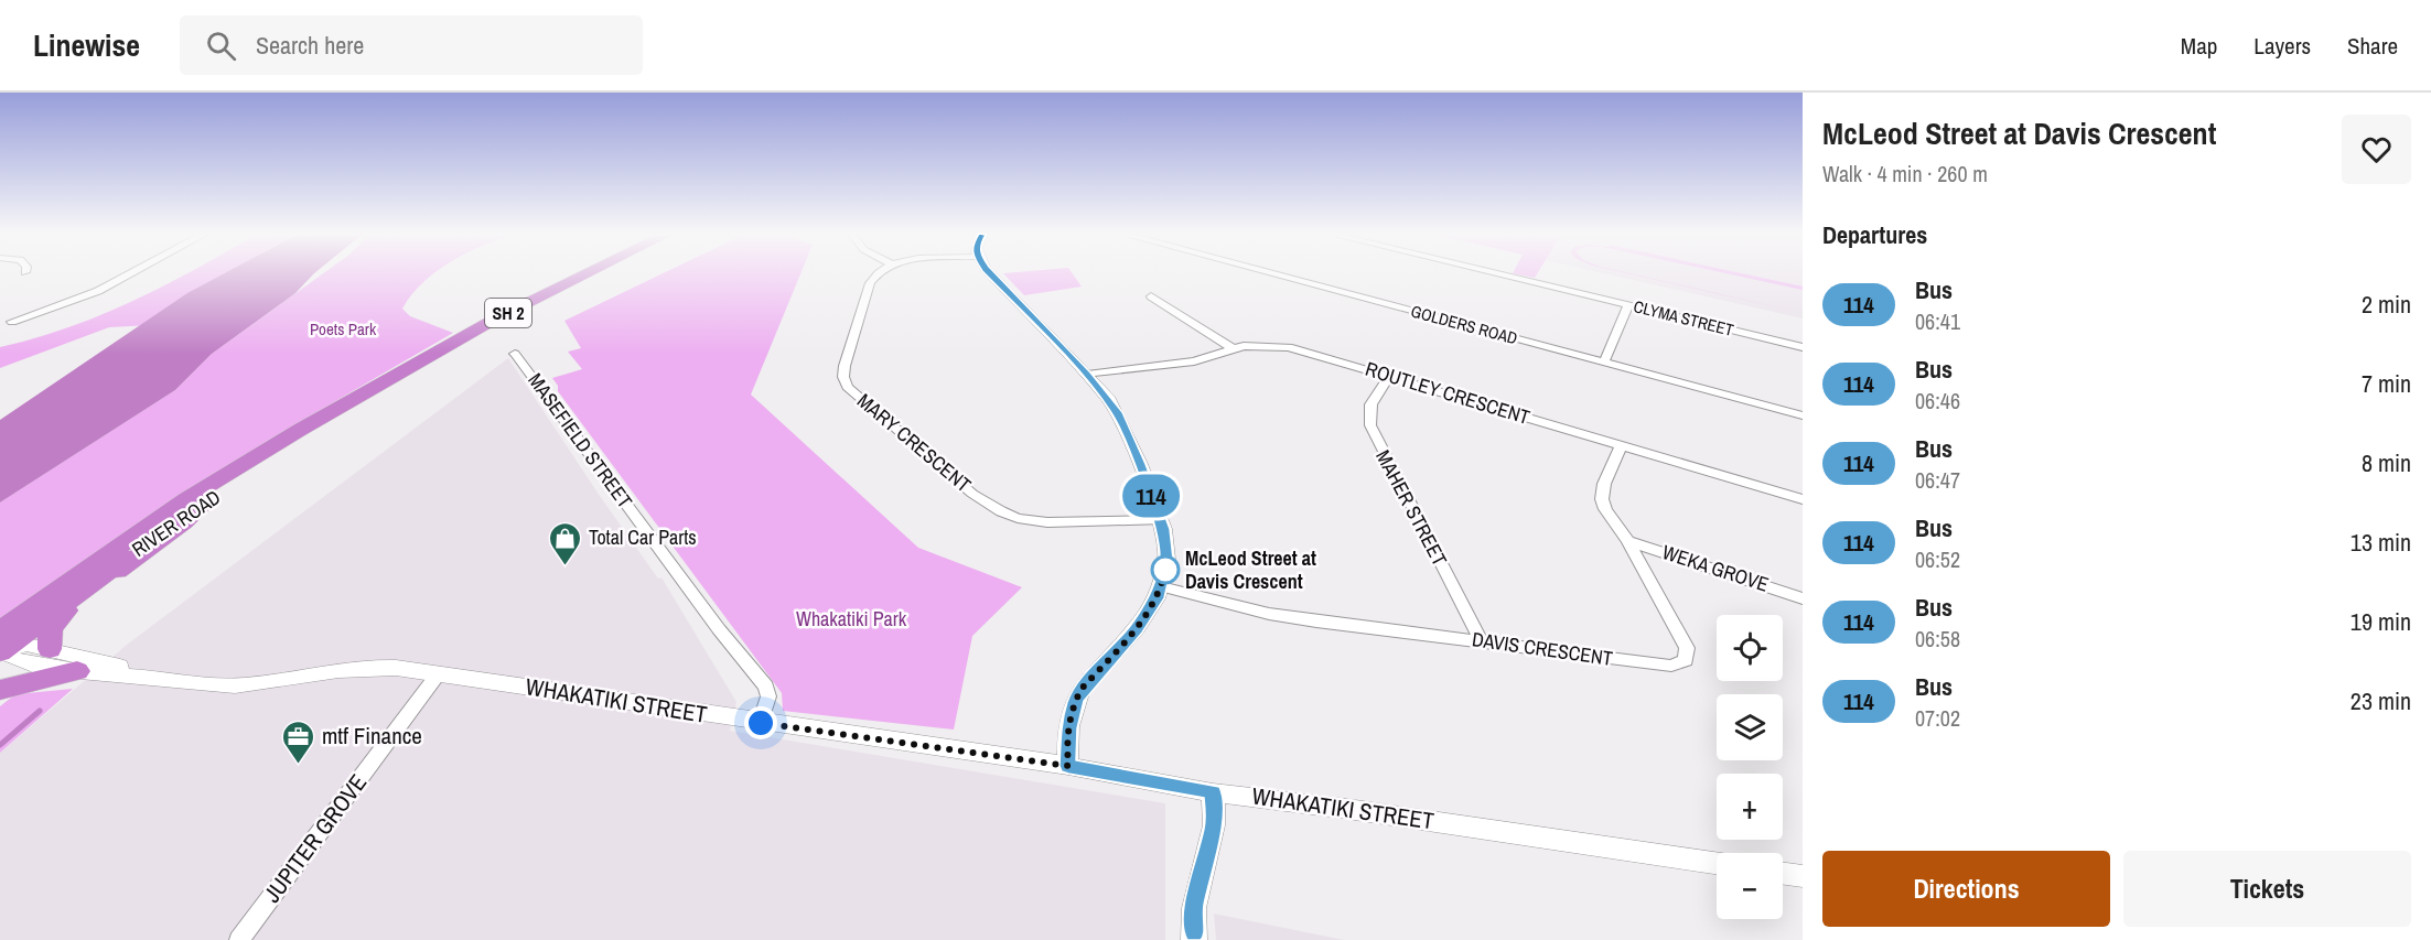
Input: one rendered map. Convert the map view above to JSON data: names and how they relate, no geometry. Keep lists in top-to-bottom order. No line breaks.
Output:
{"streets":{"highway":["SH 2","RIVER ROAD"],"street":["CLYMA STREET","GOLDERS ROAD","ROUTLEY CRESCENT","MASEFIELD STREET","MARY CRESCENT","MAHER STREET","WEKA GROVE","DAVIS CRESCENT","WHAKATIKI STREET","JUPITER GROVE"]},"crossings":[["ROUTLEY CRESCENT","MAHER STREET"],["ROUTLEY CRESCENT","DAVIS CRESCENT"],["MASEFIELD STREET","WHAKATIKI STREET"],["MAHER STREET","DAVIS CRESCENT"],["RIVER ROAD","WHAKATIKI STREET"],["WEKA GROVE","DAVIS CRESCENT"],["WHAKATIKI STREET","JUPITER GROVE"]],"parks":["Poets Park","Whakatiki Park"],"places":{"shop":["Total Car Parts"],"other":["McLeod Street at Davis Crescent"],"office":["mtf Finance"]},"lines":["bus line 114"],"page":{"header":"Linewise","search":"Search here","nav":["Map","Layers","Share"],"on_map":"114","heading":[["McLeod Street at Davis Crescent","Walk · 4 min · 260 m"],"Departures"],"list":[{"mark":"114","name":"Bus","note":"06:41","value":"2 min"},{"mark":"114","name":"Bus","note":"06:46","value":"7 min"},{"mark":"114","name":"Bus","note":"06:47","value":"8 min"},{"mark":"114","name":"Bus","note":"06:52","value":"13 min"},{"mark":"114","name":"Bus","note":"06:58","value":"19 min"},{"mark":"114","name":"Bus","note":"07:02","value":"23 min"}],"map_buttons":["+","−"],"buttons":["Directions","Tickets"]}}
